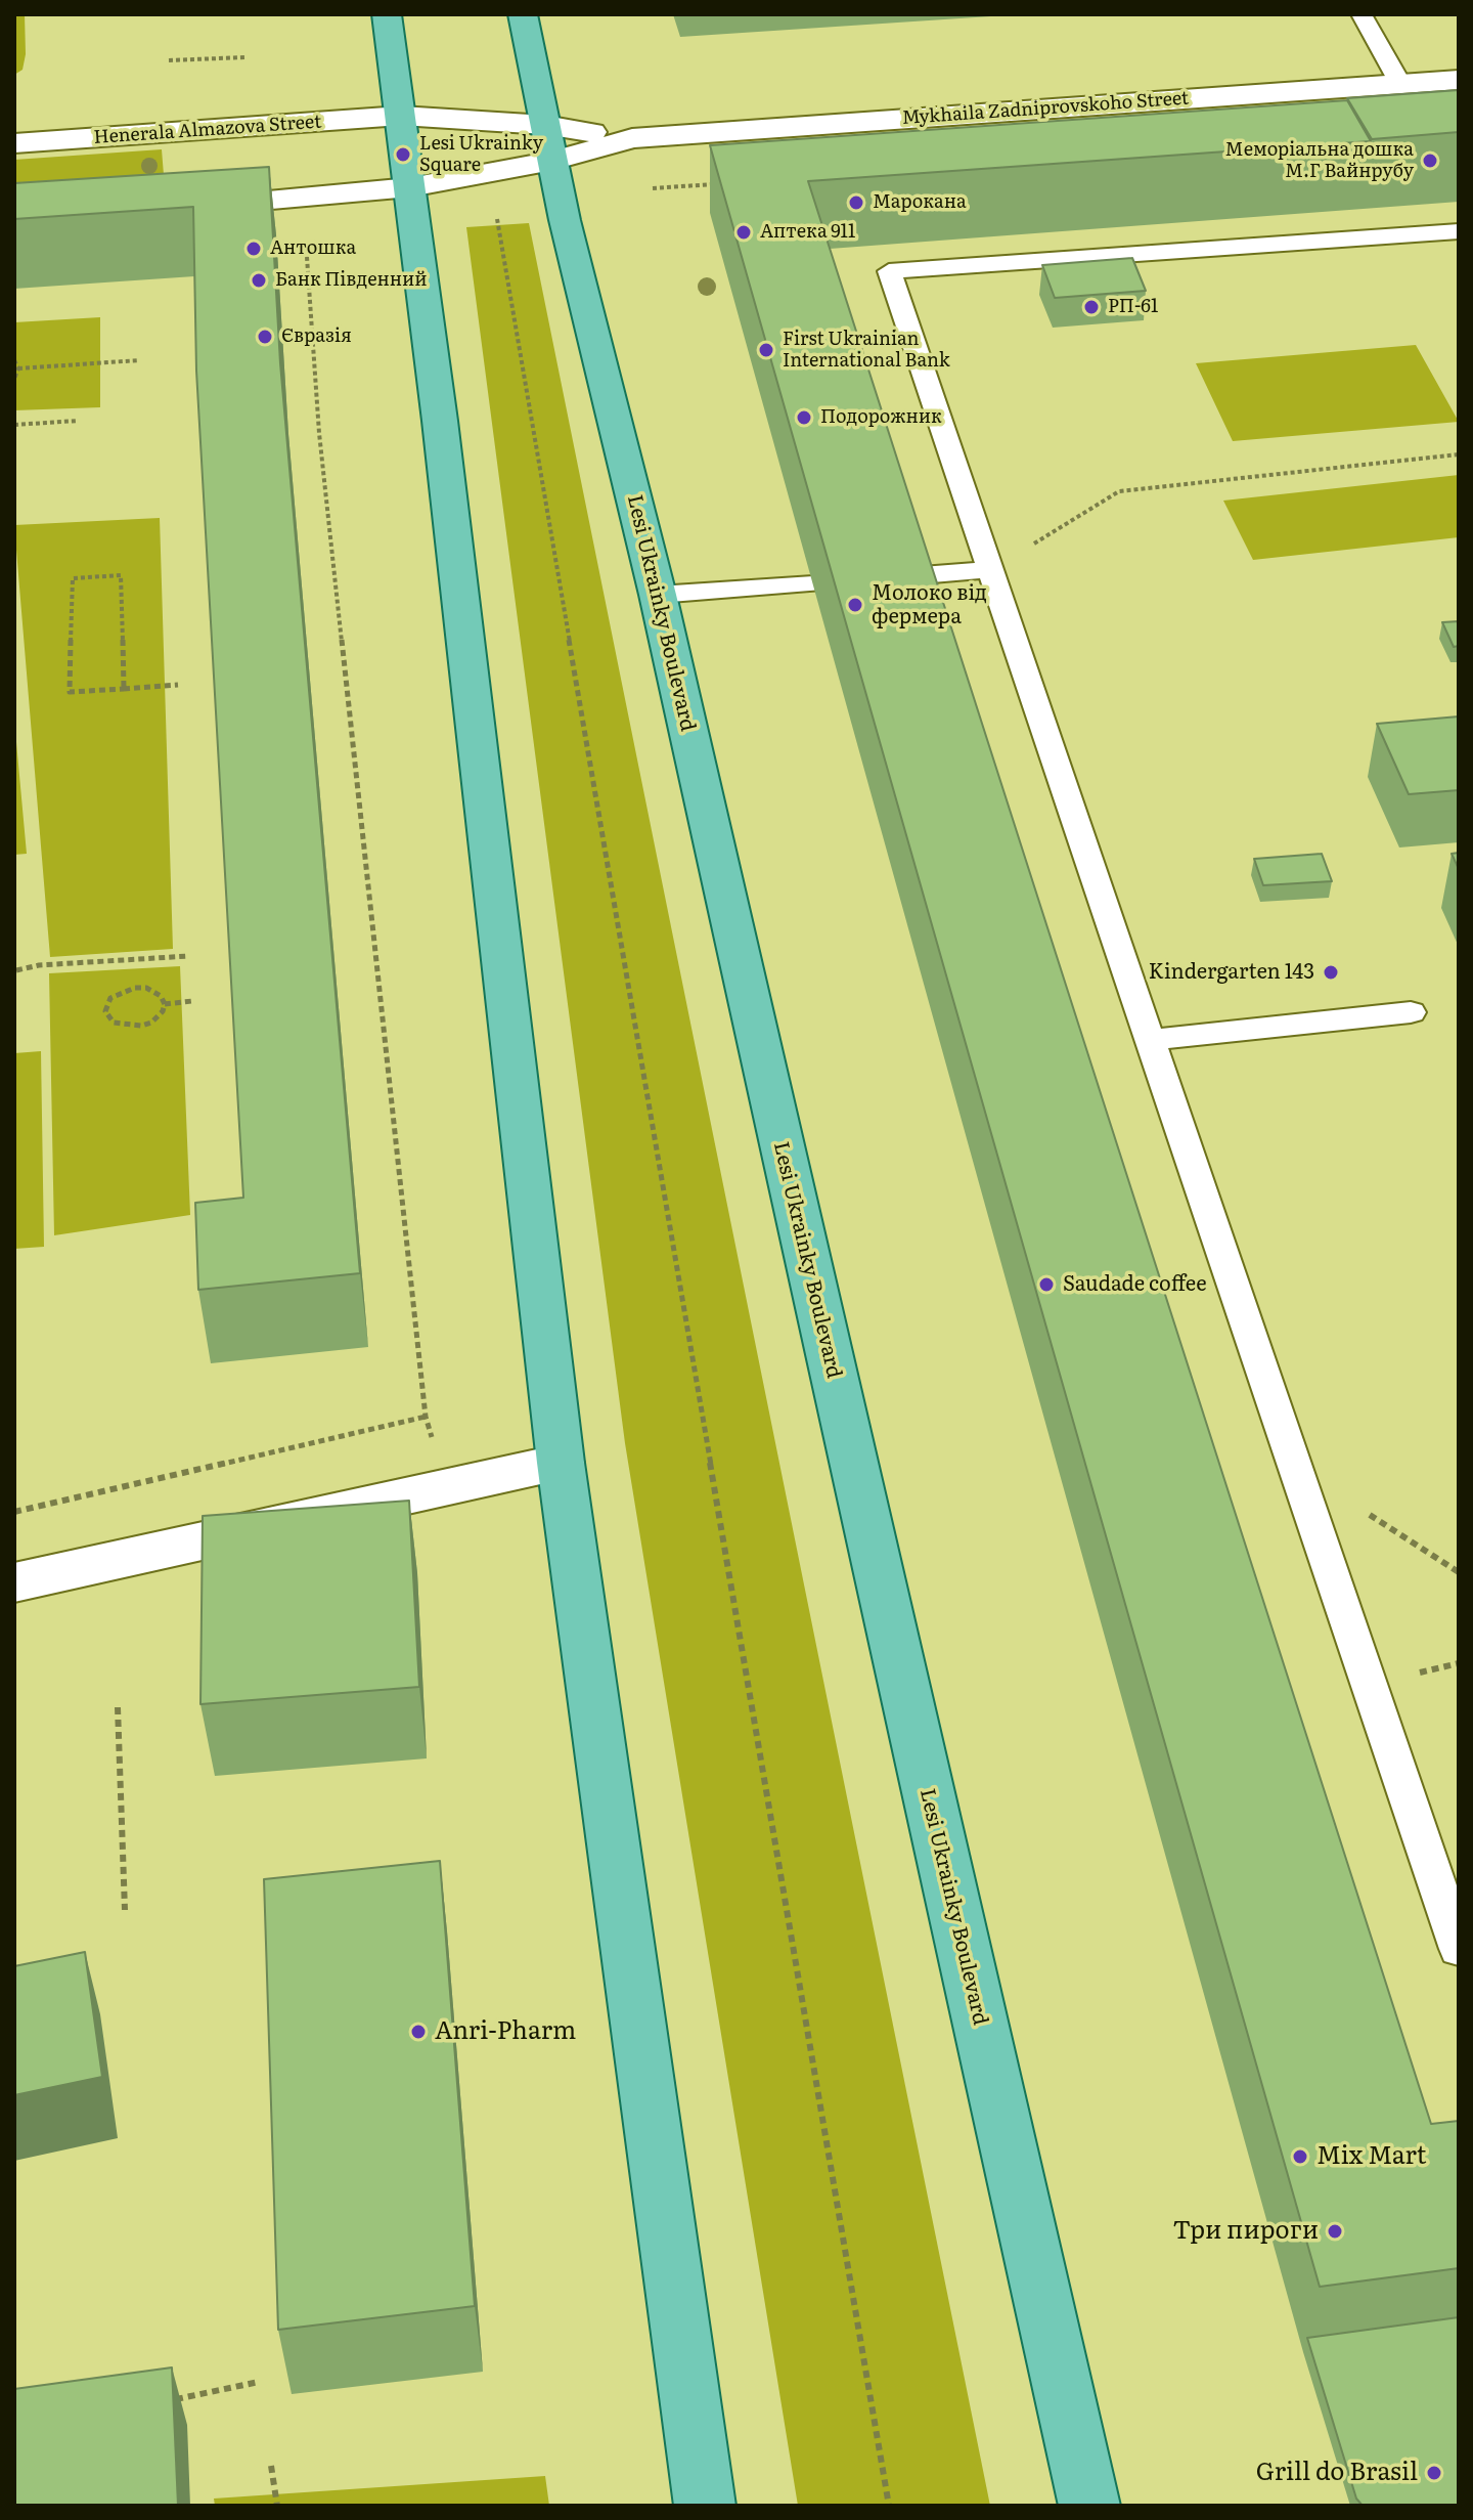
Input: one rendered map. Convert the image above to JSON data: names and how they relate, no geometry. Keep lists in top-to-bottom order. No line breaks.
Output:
{"streets":{"main road":["Mykhaila Zadniprovskoho Street","Henerala Almazova Street","Lesi Ukrainky Boulevard"]},"crossings":[["Mykhaila Zadniprovskoho Street","Lesi Ukrainky Boulevard"]],"places":["Lesi Ukrainky Square","Меморіальна дошка М.Г Вайнрубу","Марокана","Аптека 911","Антошка","Банк Пiвденний","РП-61","Євразія","First Ukrainian International Bank","Подорожник","Молоко від фермера","Kindergarten 143","Saudade coffee","Anri-Pharm","Mix Mart","Три пироги","Grill do Brasil"]}
